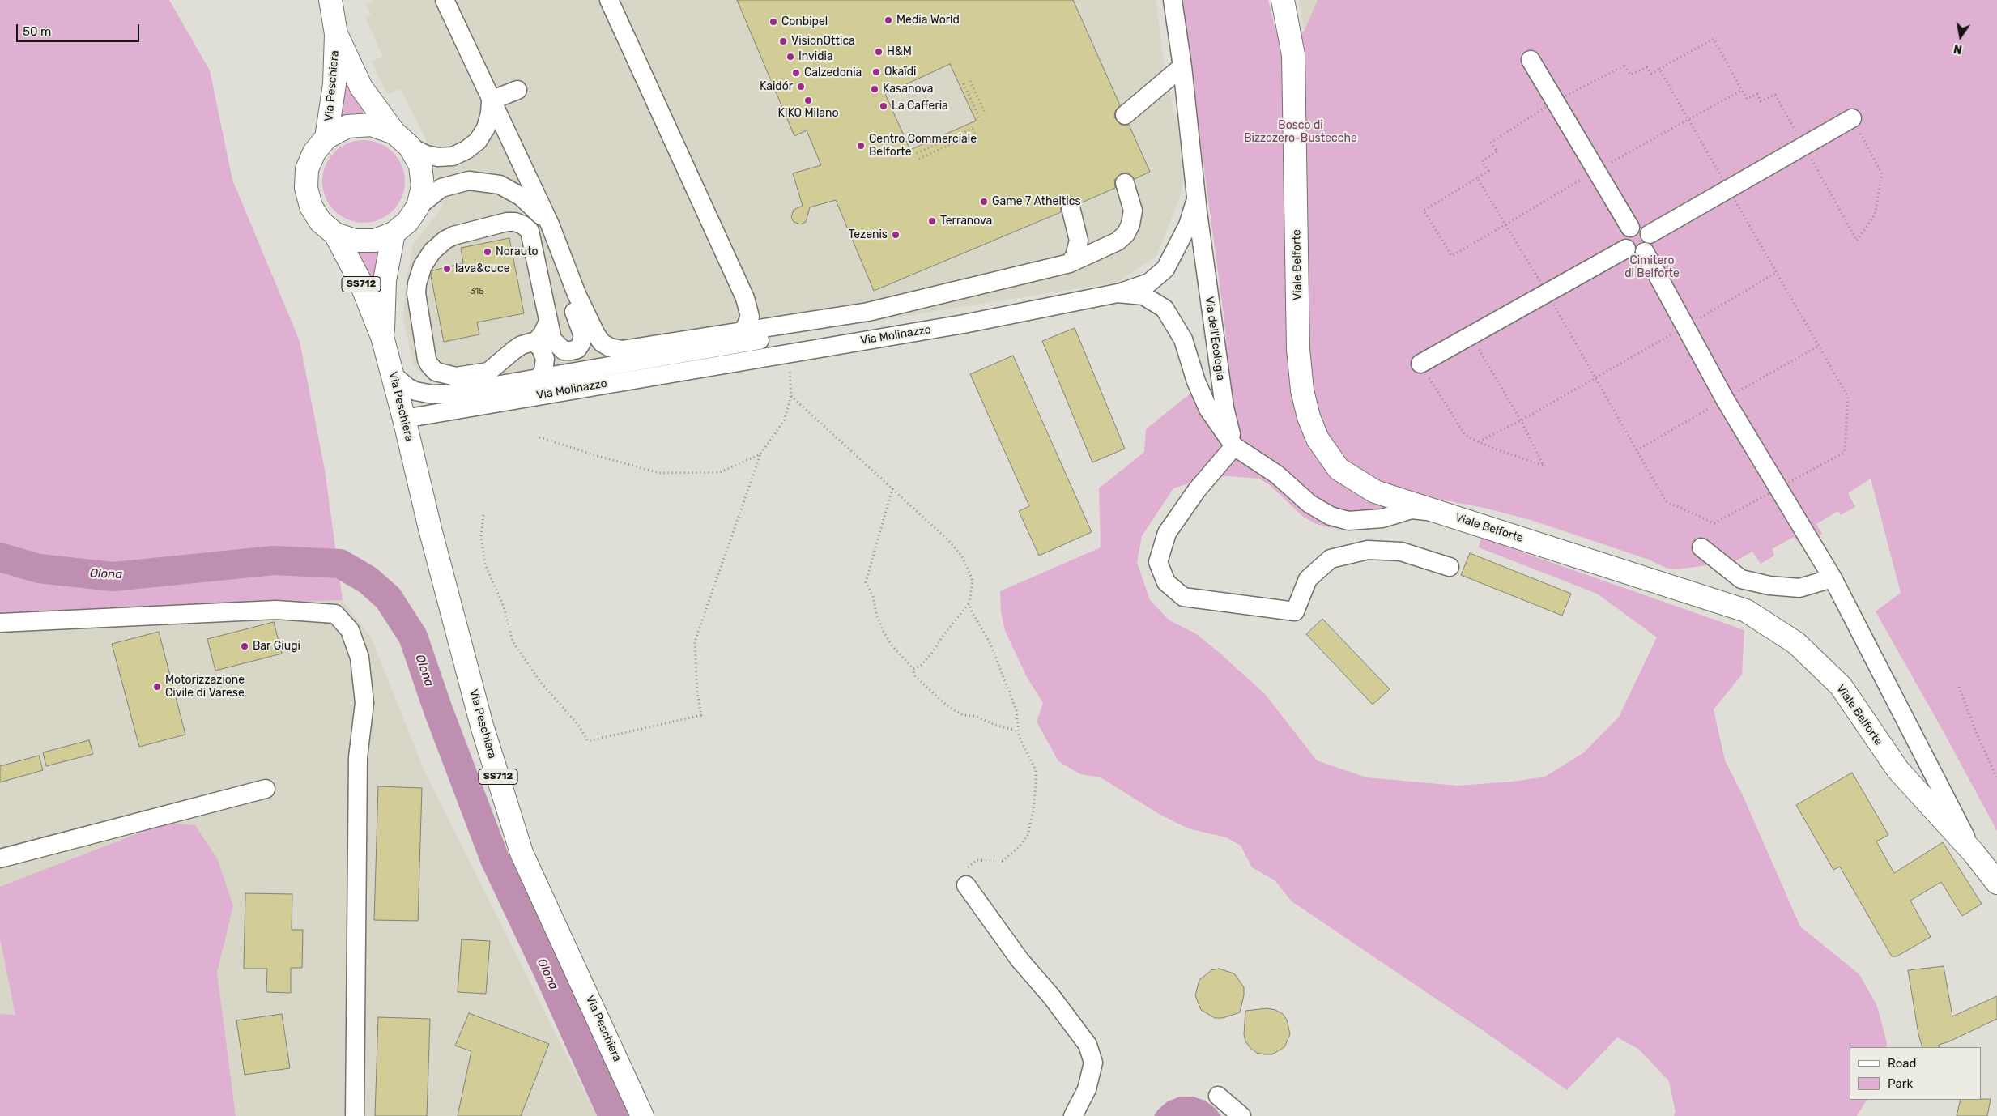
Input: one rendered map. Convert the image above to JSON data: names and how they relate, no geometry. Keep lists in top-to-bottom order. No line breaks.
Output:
{"streets":{"main road":["Via Peschiera","Viale Belforte","SS712"],"street":["Via Molinazzo","Via dell'Ecologia"]},"crossings":[["Via Peschiera","Via Molinazzo"],["Via Molinazzo","Via dell'Ecologia"]],"water":["Olona"],"parks":["Bosco di Bizzozero-Bustecche","Cimitero di Belforte"],"places":["Media World","Conbipel","VisionOttica","H&M","Invidia","Okaïdi","Calzedonia","Kaidór","Kasanova","KIKO Milano","La Cafferia","Centro Commerciale Belforte","Game 7 Atheltics","Terranova","Tezenis","Norauto","lava&cuce","Bar Giugi","Motorizzazione Civile di Varese"],"house_numbers":["315"],"legend":["Road","Park"],"scale_bar":"50 m","north":"bottom"}
